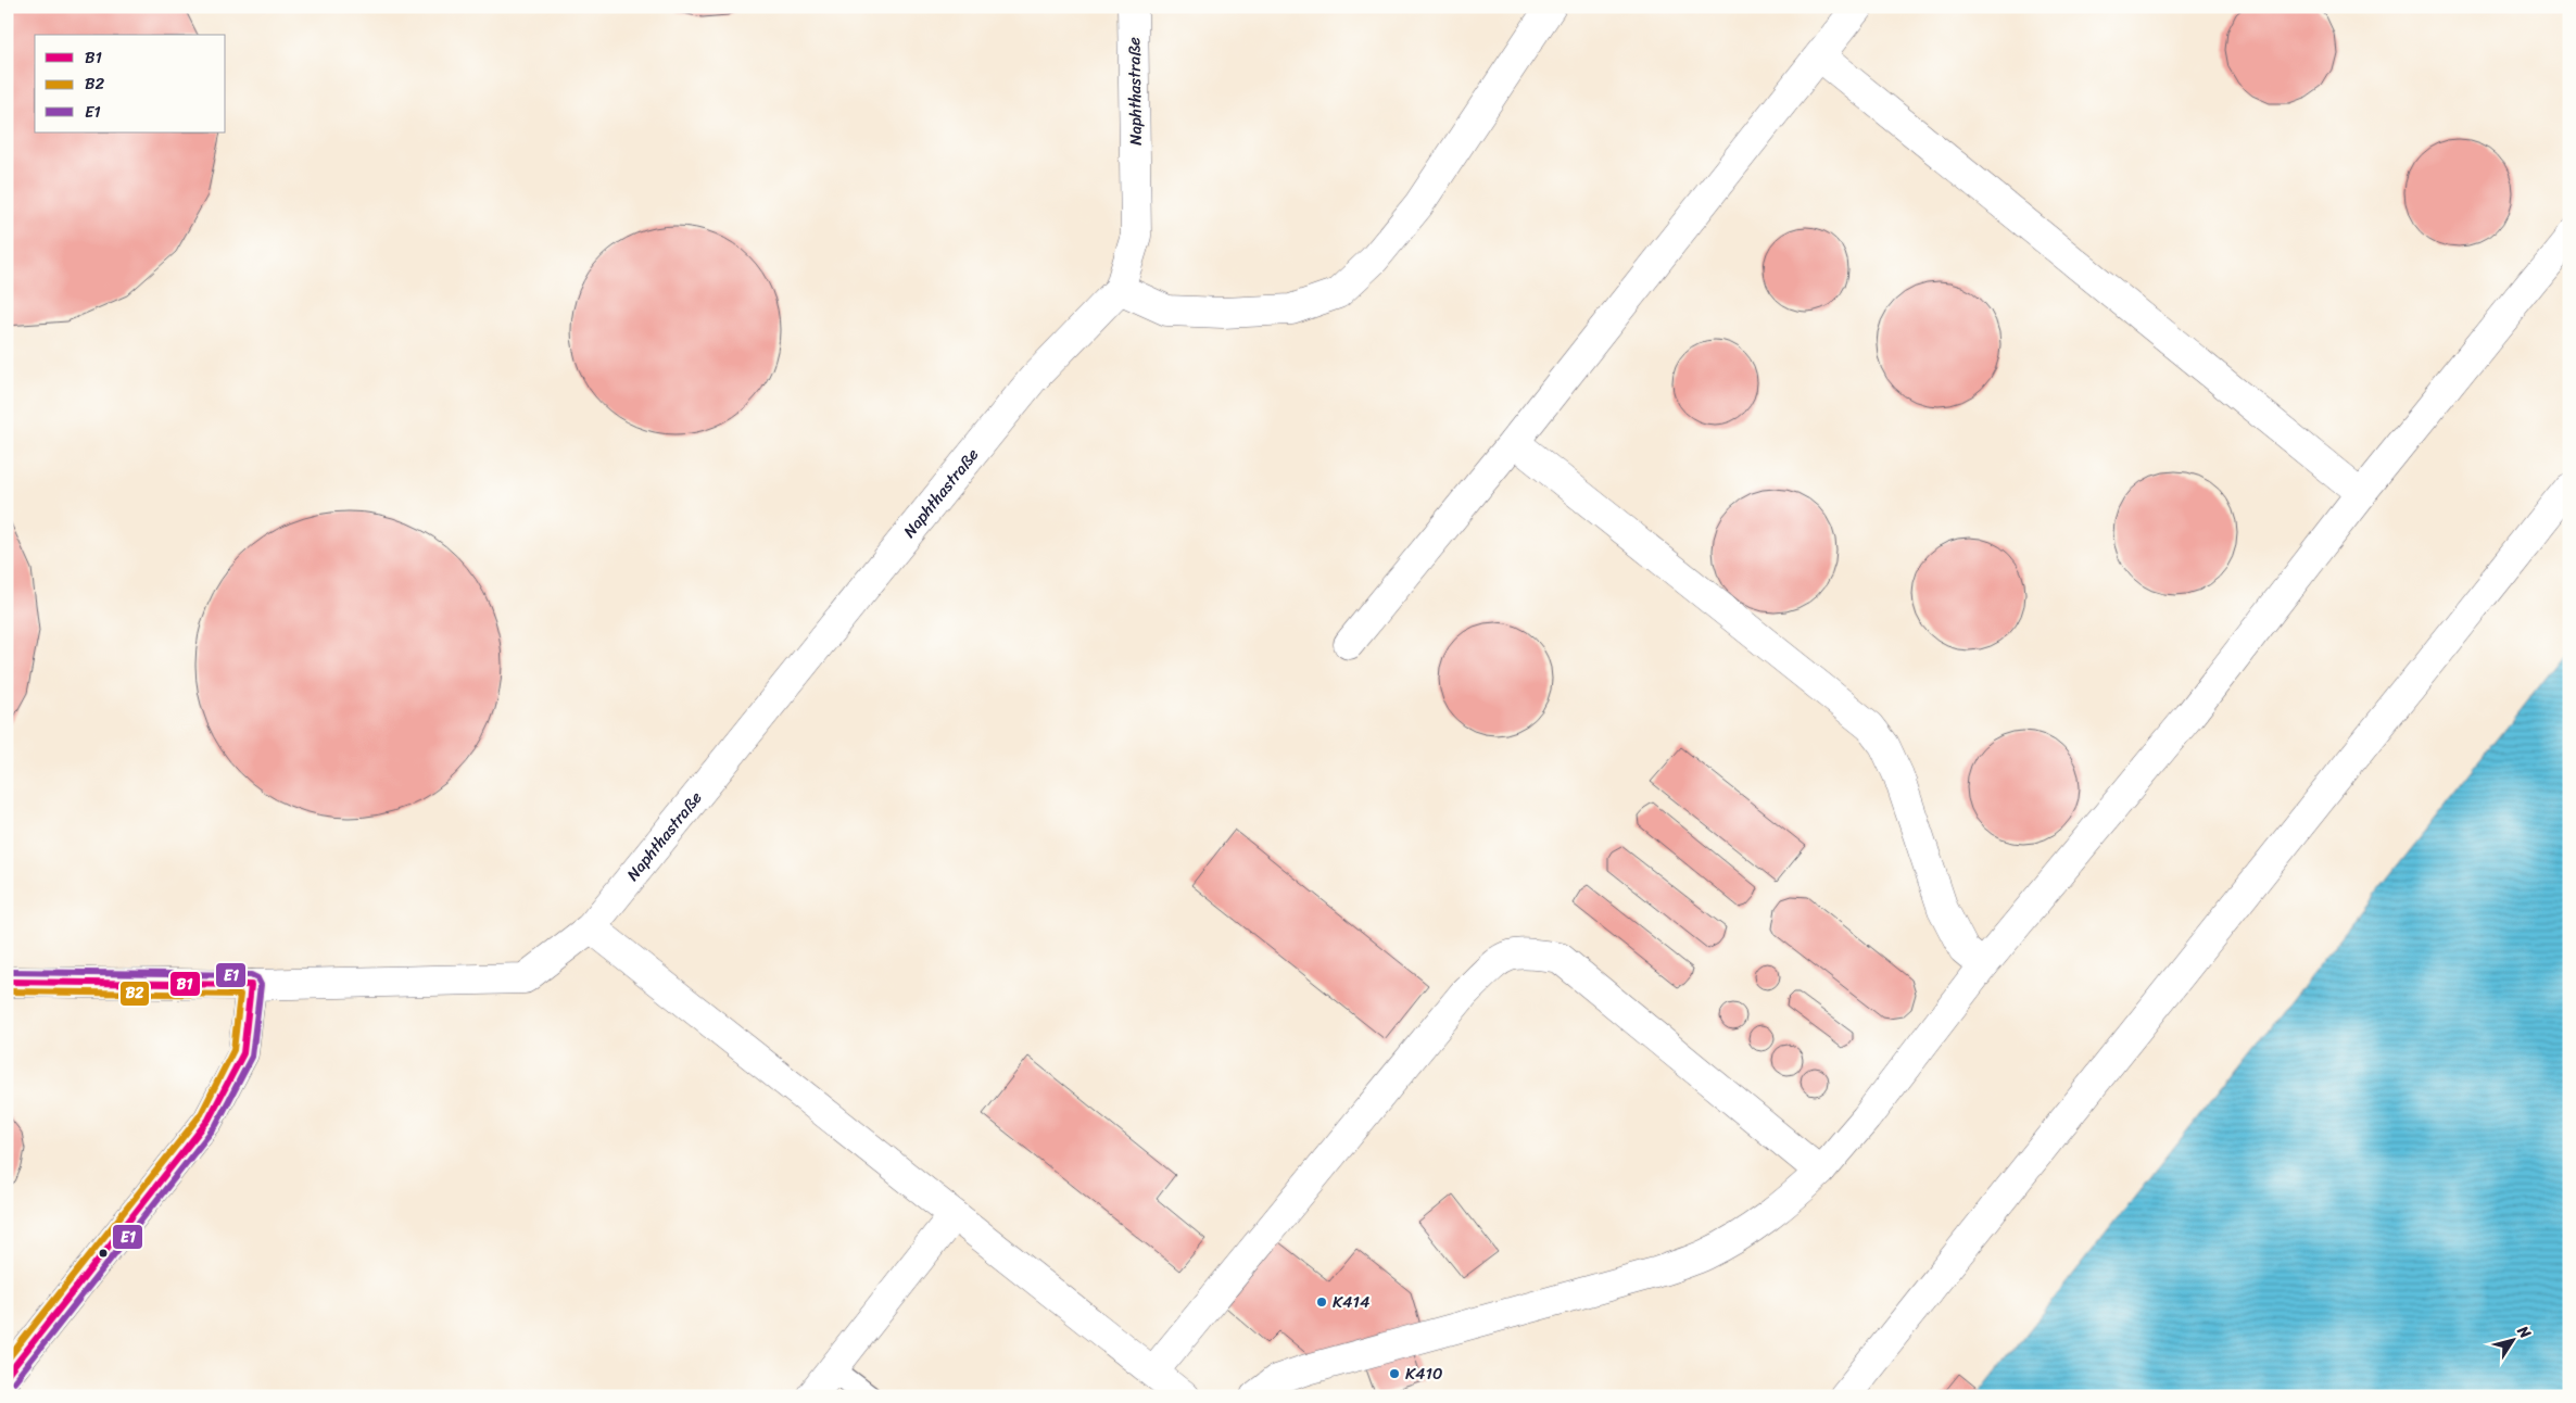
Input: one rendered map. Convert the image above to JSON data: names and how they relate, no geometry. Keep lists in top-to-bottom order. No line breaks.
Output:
{"streets":{"street":["Naphthastraße"]},"places":["K414","K410"],"lines":["transit line E1","transit line B1","transit line B2"],"legend":["B1","B2","E1"],"north":"top right"}
